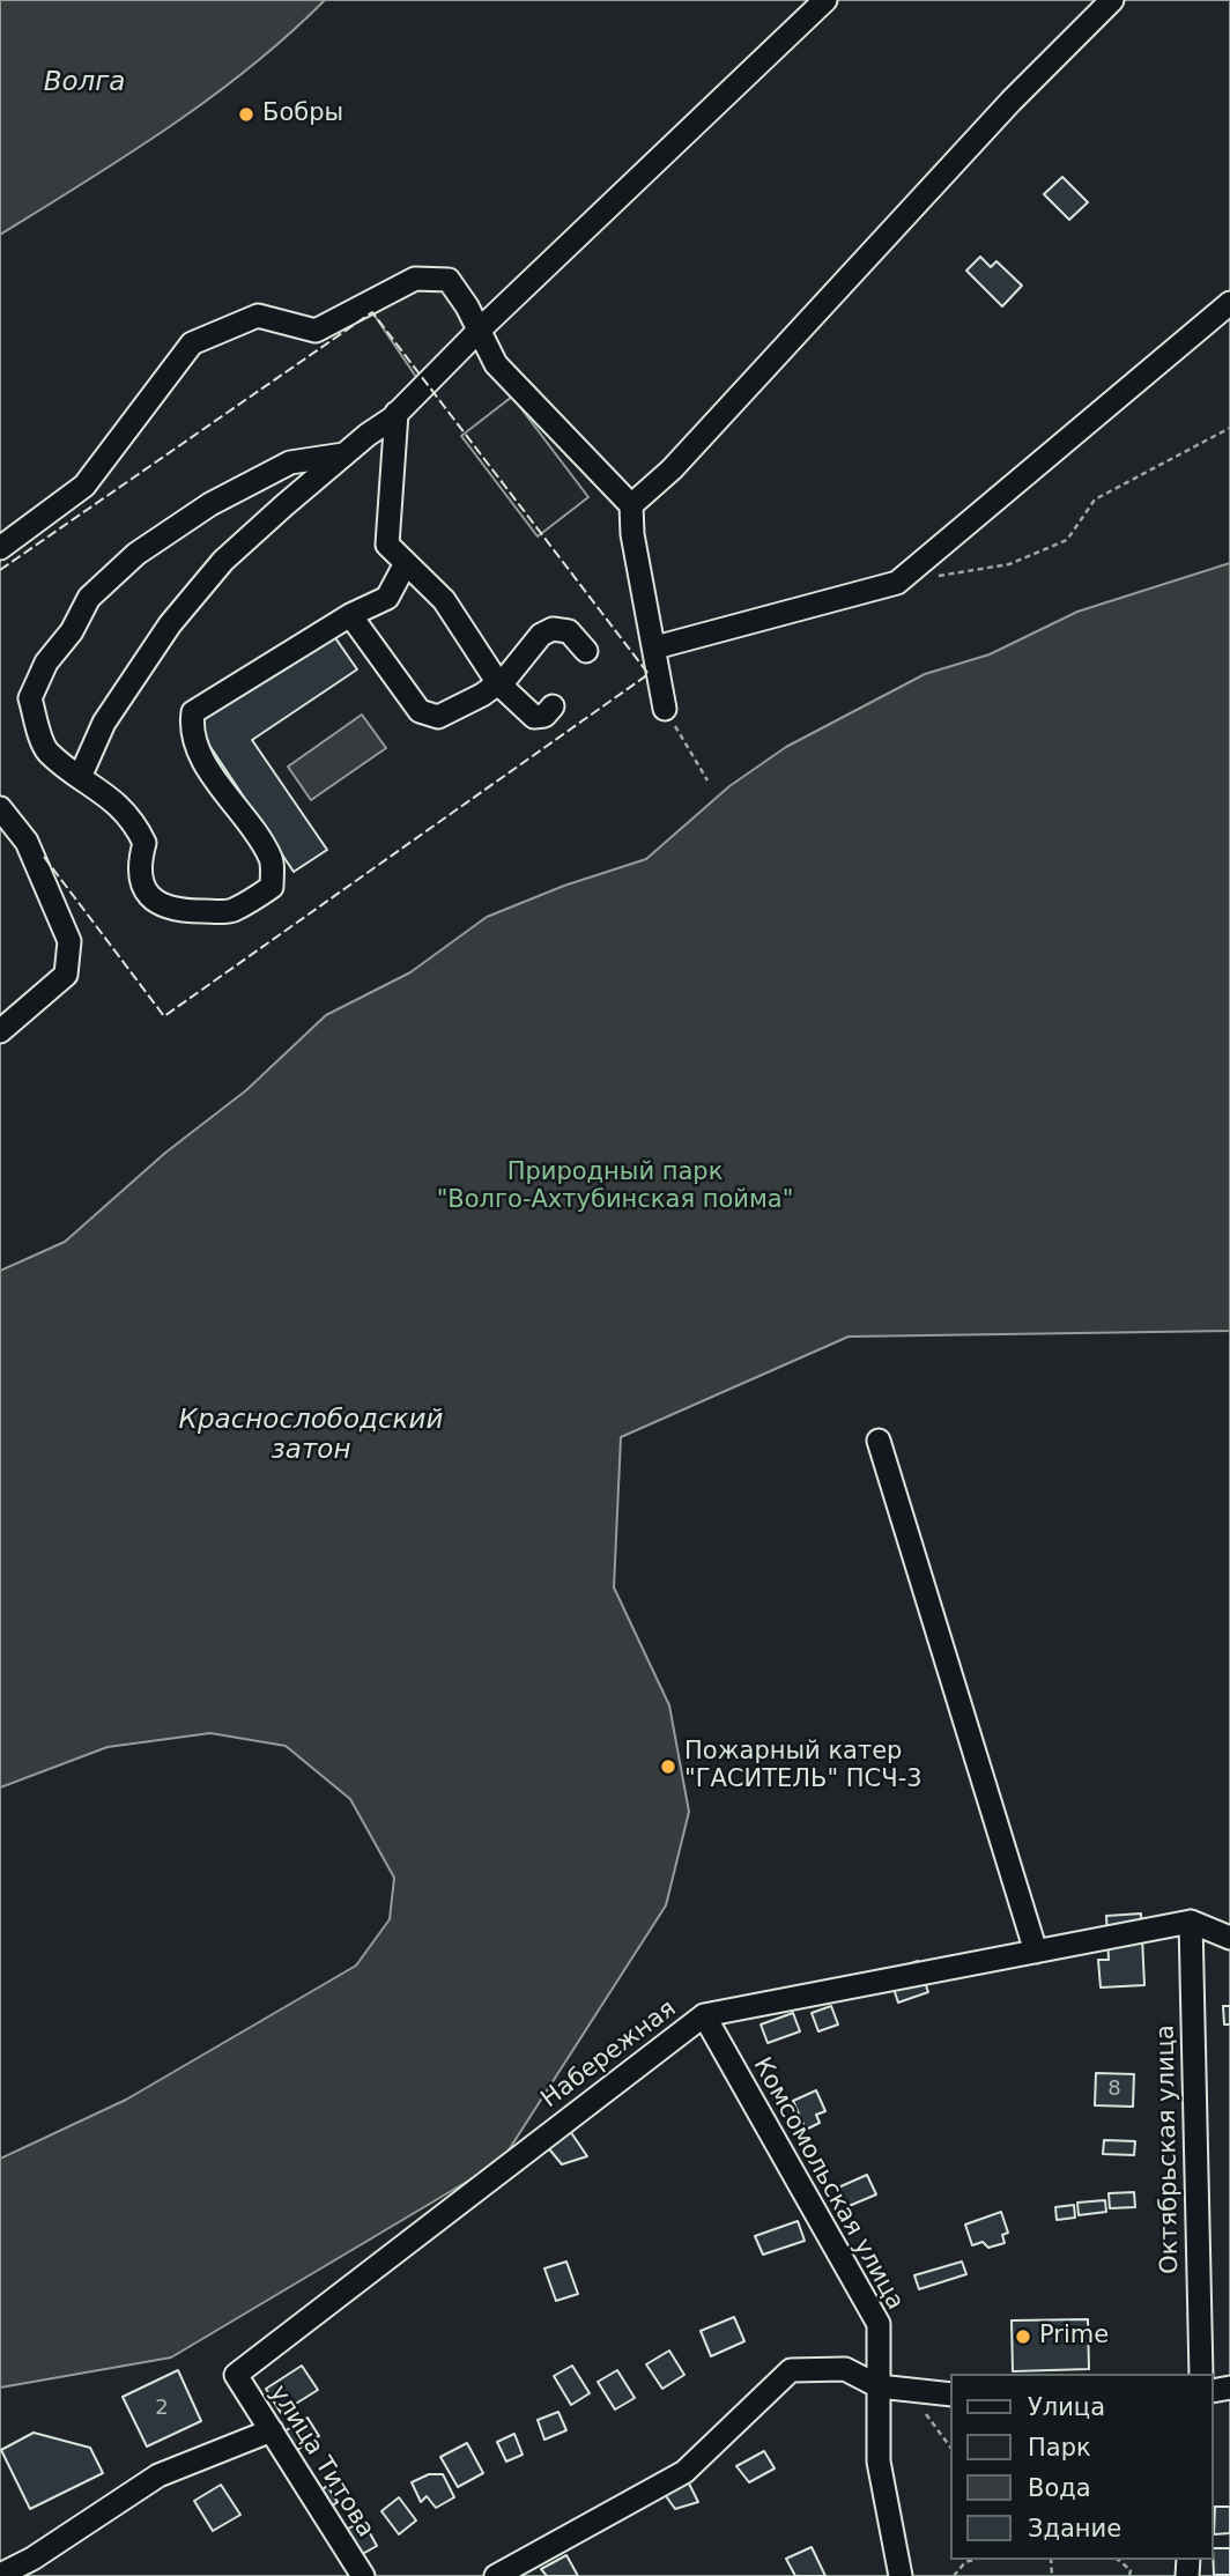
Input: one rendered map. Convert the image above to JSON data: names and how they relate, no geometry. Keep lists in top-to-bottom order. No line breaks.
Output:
{"streets":{"street":["Набережная","Октябрьская улица","Комсомольская улица","улица Титова"]},"crossings":[["Набережная","Октябрьская улица"],["Набережная","Комсомольская улица"],["Набережная","улица Титова"]],"water":["Волга","Краснослободский затон"],"parks":["Природный парк \"Волго-Ахтубинская пойма\""],"places":["Бобры","Пожарный катер \"ГАСИТЕЛЬ\" ПСЧ-3","Prime"],"house_numbers":["8","2"],"legend":["Улица","Парк","Вода","Здание"]}
